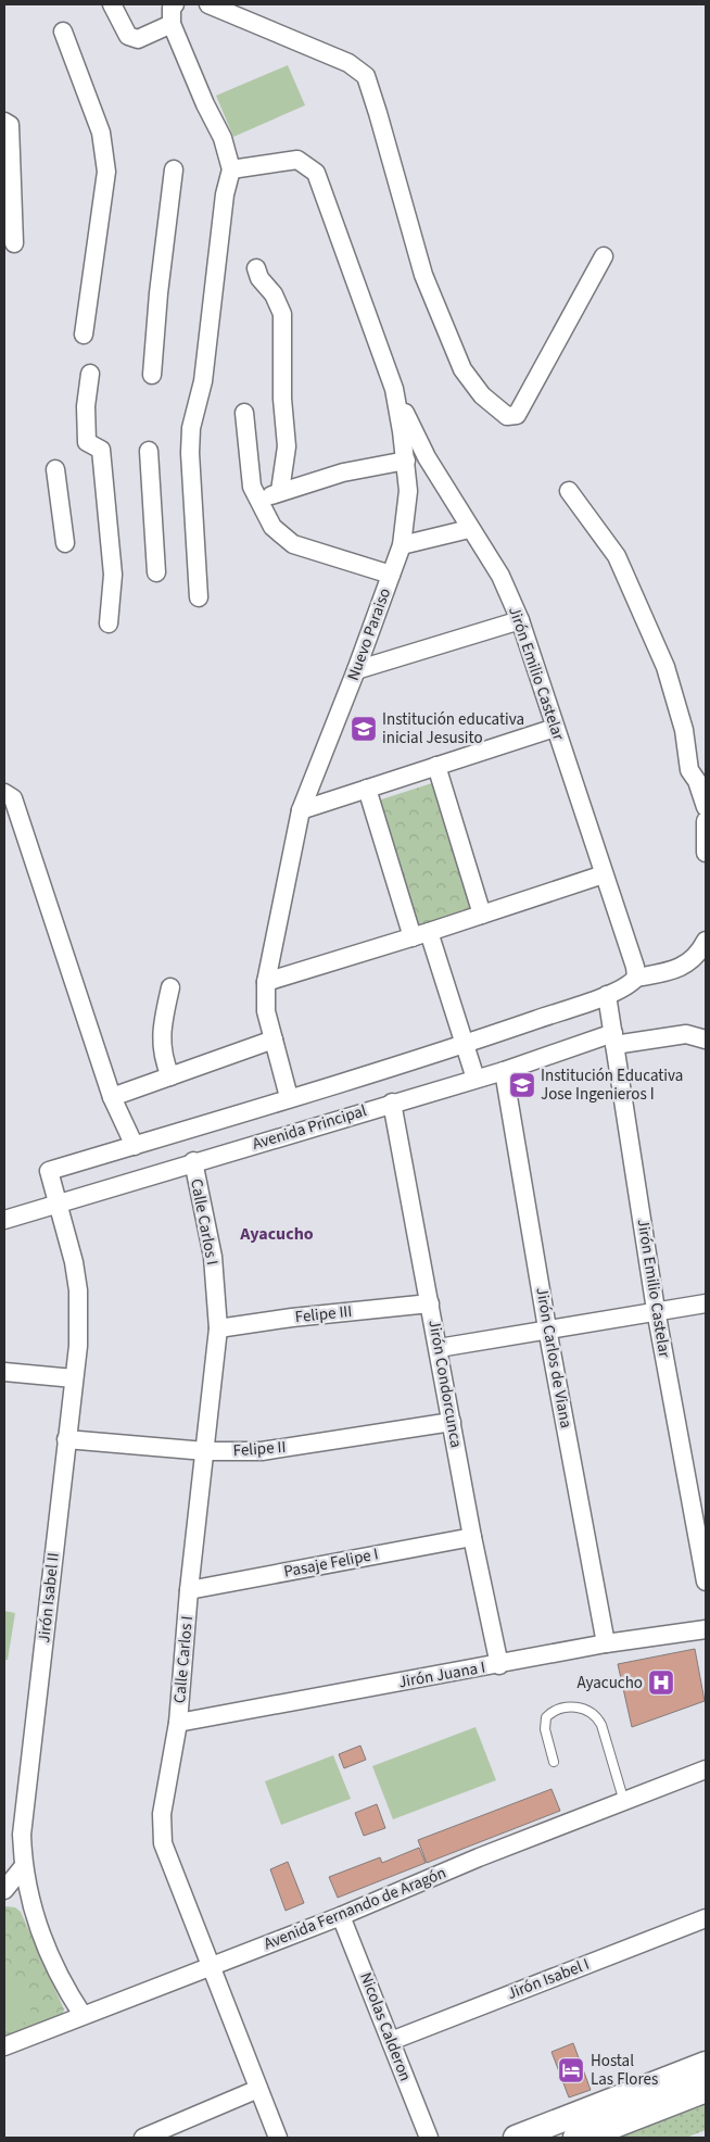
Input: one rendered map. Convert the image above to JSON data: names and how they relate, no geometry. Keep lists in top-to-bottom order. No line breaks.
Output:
{"streets":{"street":["Nuevo Paraiso","Jirón Emilio Castelar","Avenida Principal","Calle Carlos I","Felipe III","Jirón Carlos de Viana","Jirón Condorcunca","Felipe II","Pasaje Felipe I","Jirón Isabel II","Jirón Juana I","Avenida Fernando de Aragón","Jirón Isabel I","Nicolas Calderon"]},"crossings":[["Nuevo Paraiso","Jirón Emilio Castelar"],["Jirón Emilio Castelar","Avenida Principal"],["Avenida Principal","Calle Carlos I"],["Avenida Principal","Jirón Carlos de Viana"],["Avenida Principal","Jirón Condorcunca"],["Avenida Principal","Jirón Isabel II"],["Calle Carlos I","Felipe III"],["Calle Carlos I","Felipe II"],["Calle Carlos I","Pasaje Felipe I"],["Calle Carlos I","Jirón Juana I"],["Calle Carlos I","Avenida Fernando de Aragón"],["Felipe III","Jirón Condorcunca"],["Jirón Carlos de Viana","Jirón Juana I"],["Jirón Condorcunca","Felipe II"],["Jirón Condorcunca","Pasaje Felipe I"],["Jirón Condorcunca","Jirón Juana I"],["Felipe II","Jirón Isabel II"],["Jirón Isabel II","Avenida Fernando de Aragón"],["Avenida Fernando de Aragón","Nicolas Calderon"],["Jirón Isabel I","Nicolas Calderon"]],"districts":["Ayacucho"],"places":{"school or university":["Institución educativa inicial Jesusito","Institución Educativa Jose Ingenieros I"],"hospital":["Ayacucho"],"hotel":["Hostal Las Flores"]}}
